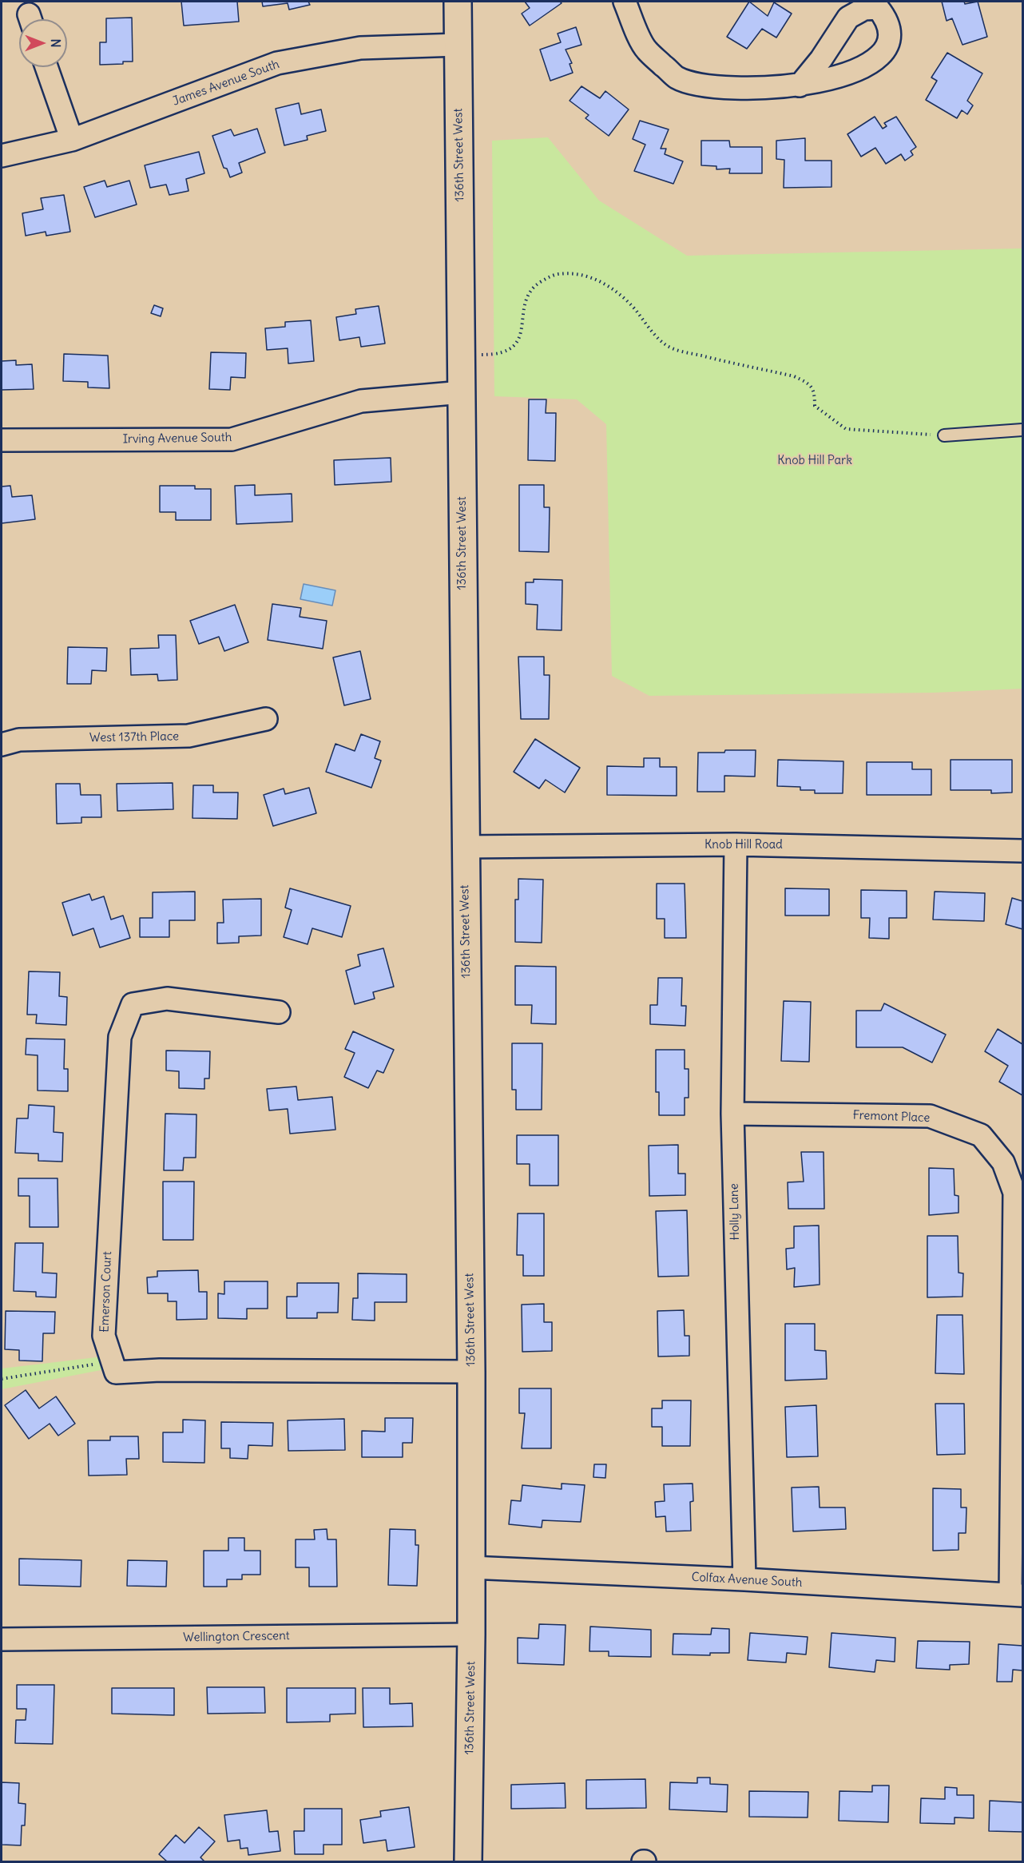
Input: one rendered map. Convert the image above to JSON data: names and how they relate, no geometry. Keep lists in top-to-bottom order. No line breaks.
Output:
{"streets":{"street":["James Avenue South","136th Street West","Irving Avenue South","West 137th Place","Knob Hill Road","Fremont Place","Holly Lane","Emerson Court","Colfax Avenue South","Wellington Crescent"]},"crossings":[["James Avenue South","136th Street West"],["136th Street West","Irving Avenue South"],["136th Street West","Knob Hill Road"],["136th Street West","Colfax Avenue South"],["136th Street West","Wellington Crescent"],["Knob Hill Road","Holly Lane"],["Fremont Place","Holly Lane"],["Fremont Place","Colfax Avenue South"],["Holly Lane","Colfax Avenue South"]],"parks":["Knob Hill Park"],"north":"right"}
